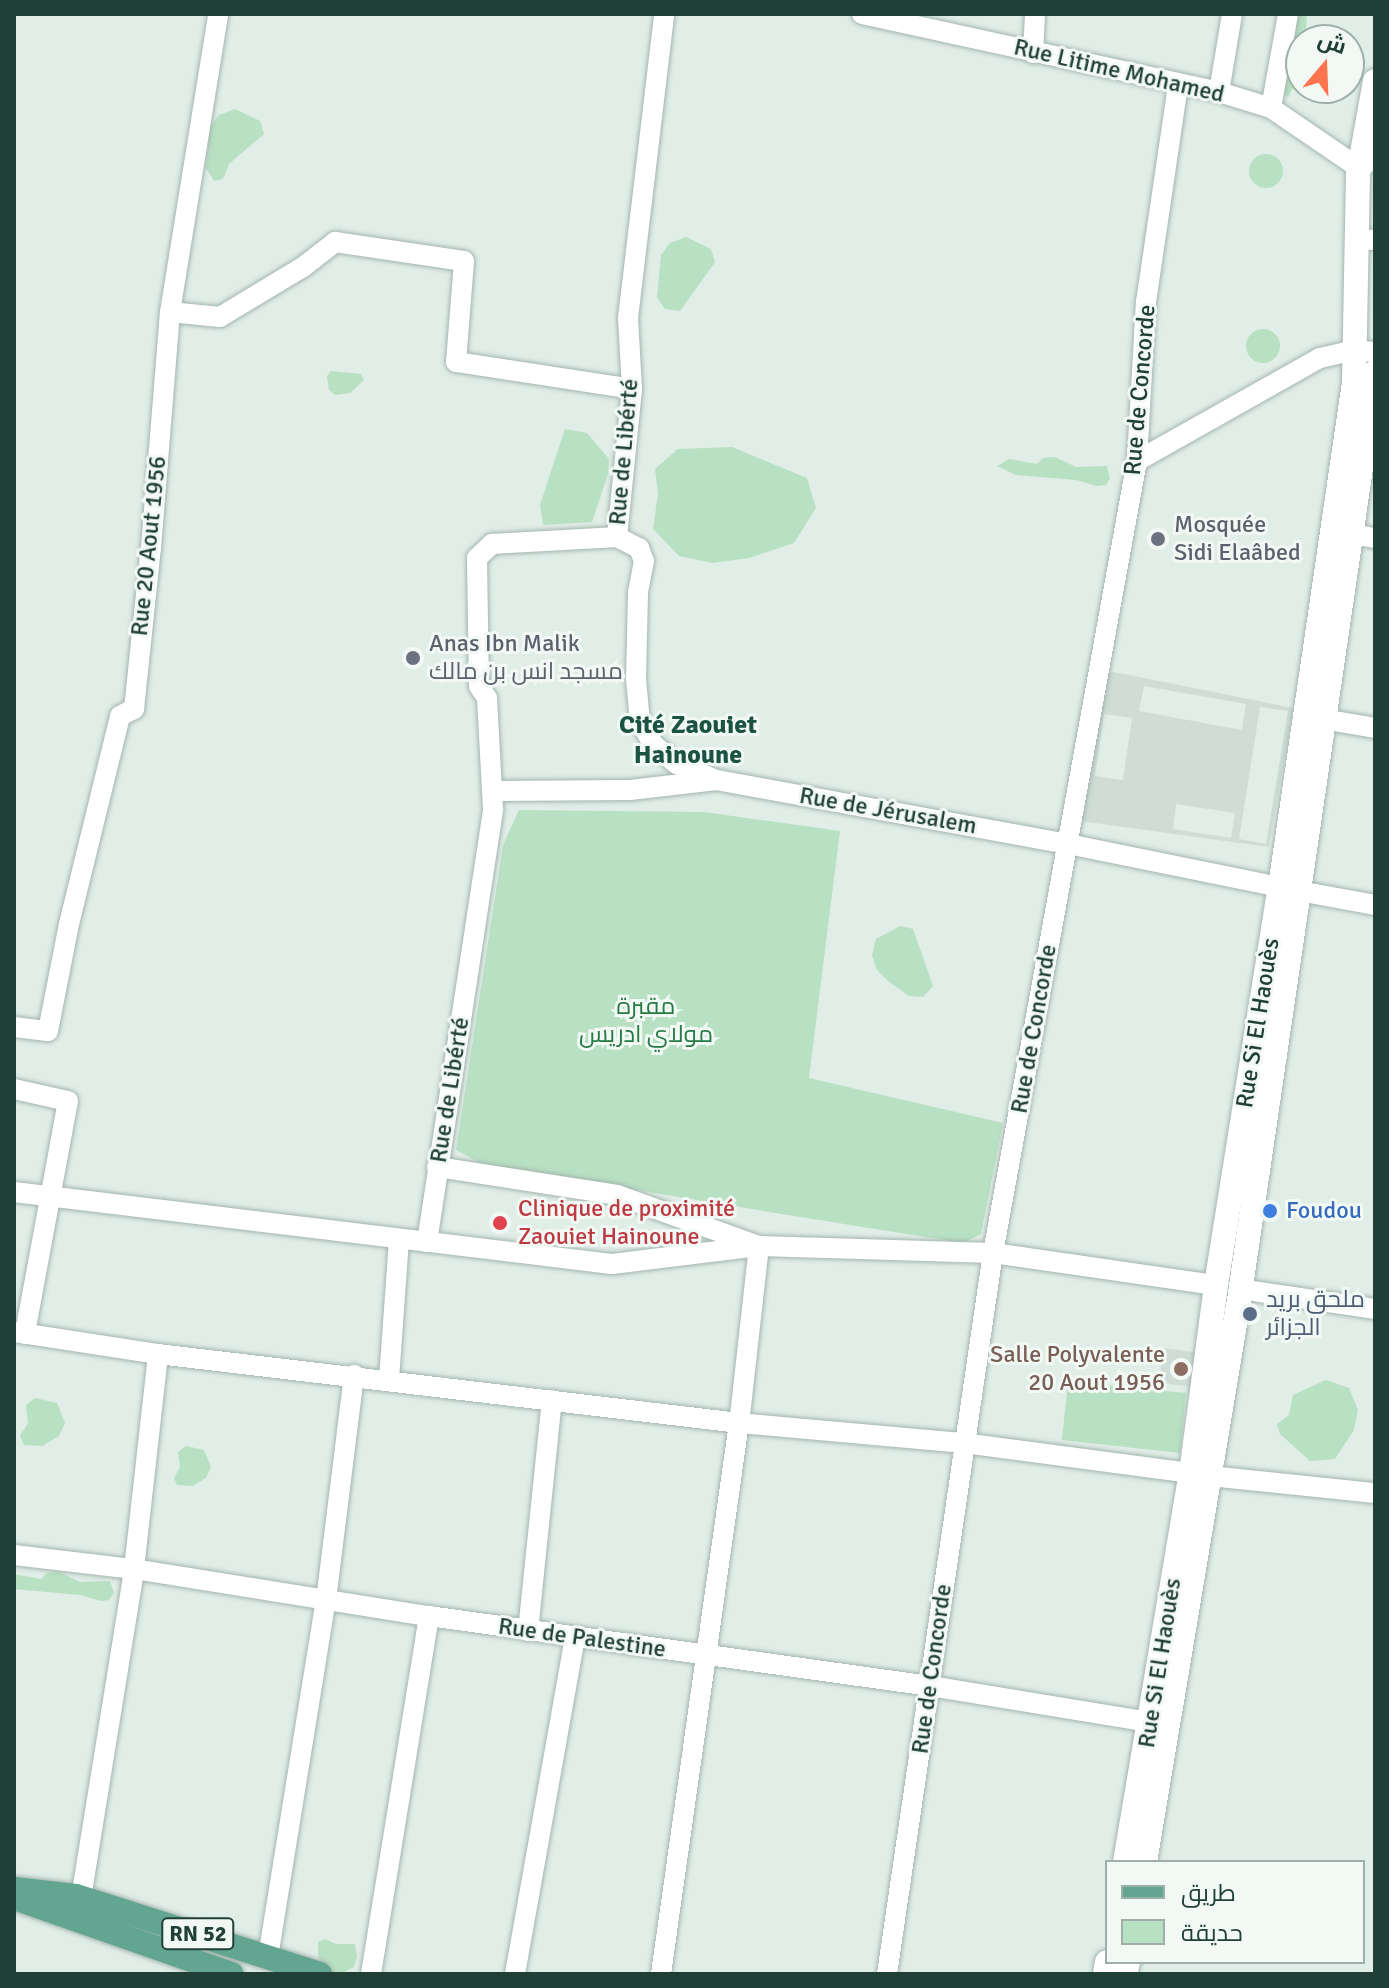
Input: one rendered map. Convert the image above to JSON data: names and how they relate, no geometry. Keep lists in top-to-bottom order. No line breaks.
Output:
{"streets":{"main road":["RN 52"],"street":["Rue Litime Mohamed","Rue de Concorde","Rue de Libérté","Rue 20 Aout 1956","Rue de Jérusalem","Rue Si El Haouès","Rue de Palestine"]},"crossings":[["Rue Litime Mohamed","Rue de Concorde"],["Rue Litime Mohamed","Rue Si El Haouès"],["Rue de Concorde","Rue de Jérusalem"],["Rue de Concorde","Rue de Palestine"],["Rue de Libérté","Rue de Jérusalem"],["Rue de Jérusalem","Rue Si El Haouès"],["Rue Si El Haouès","Rue de Palestine"]],"districts":["Cité Zaouiet Hainoune"],"parks":["مقبرة مولاي ادريس"],"places":["Mosquée Sidi Elaâbed","Anas Ibn Malik مسجد انس بن مالك","Foudou","Clinique de proximité Zaouiet Hainoune","ملحق بريد الجزائر","Salle Polyvalente 20 Aout 1956"],"legend":["طريق","حديقة"],"north":"top"}
